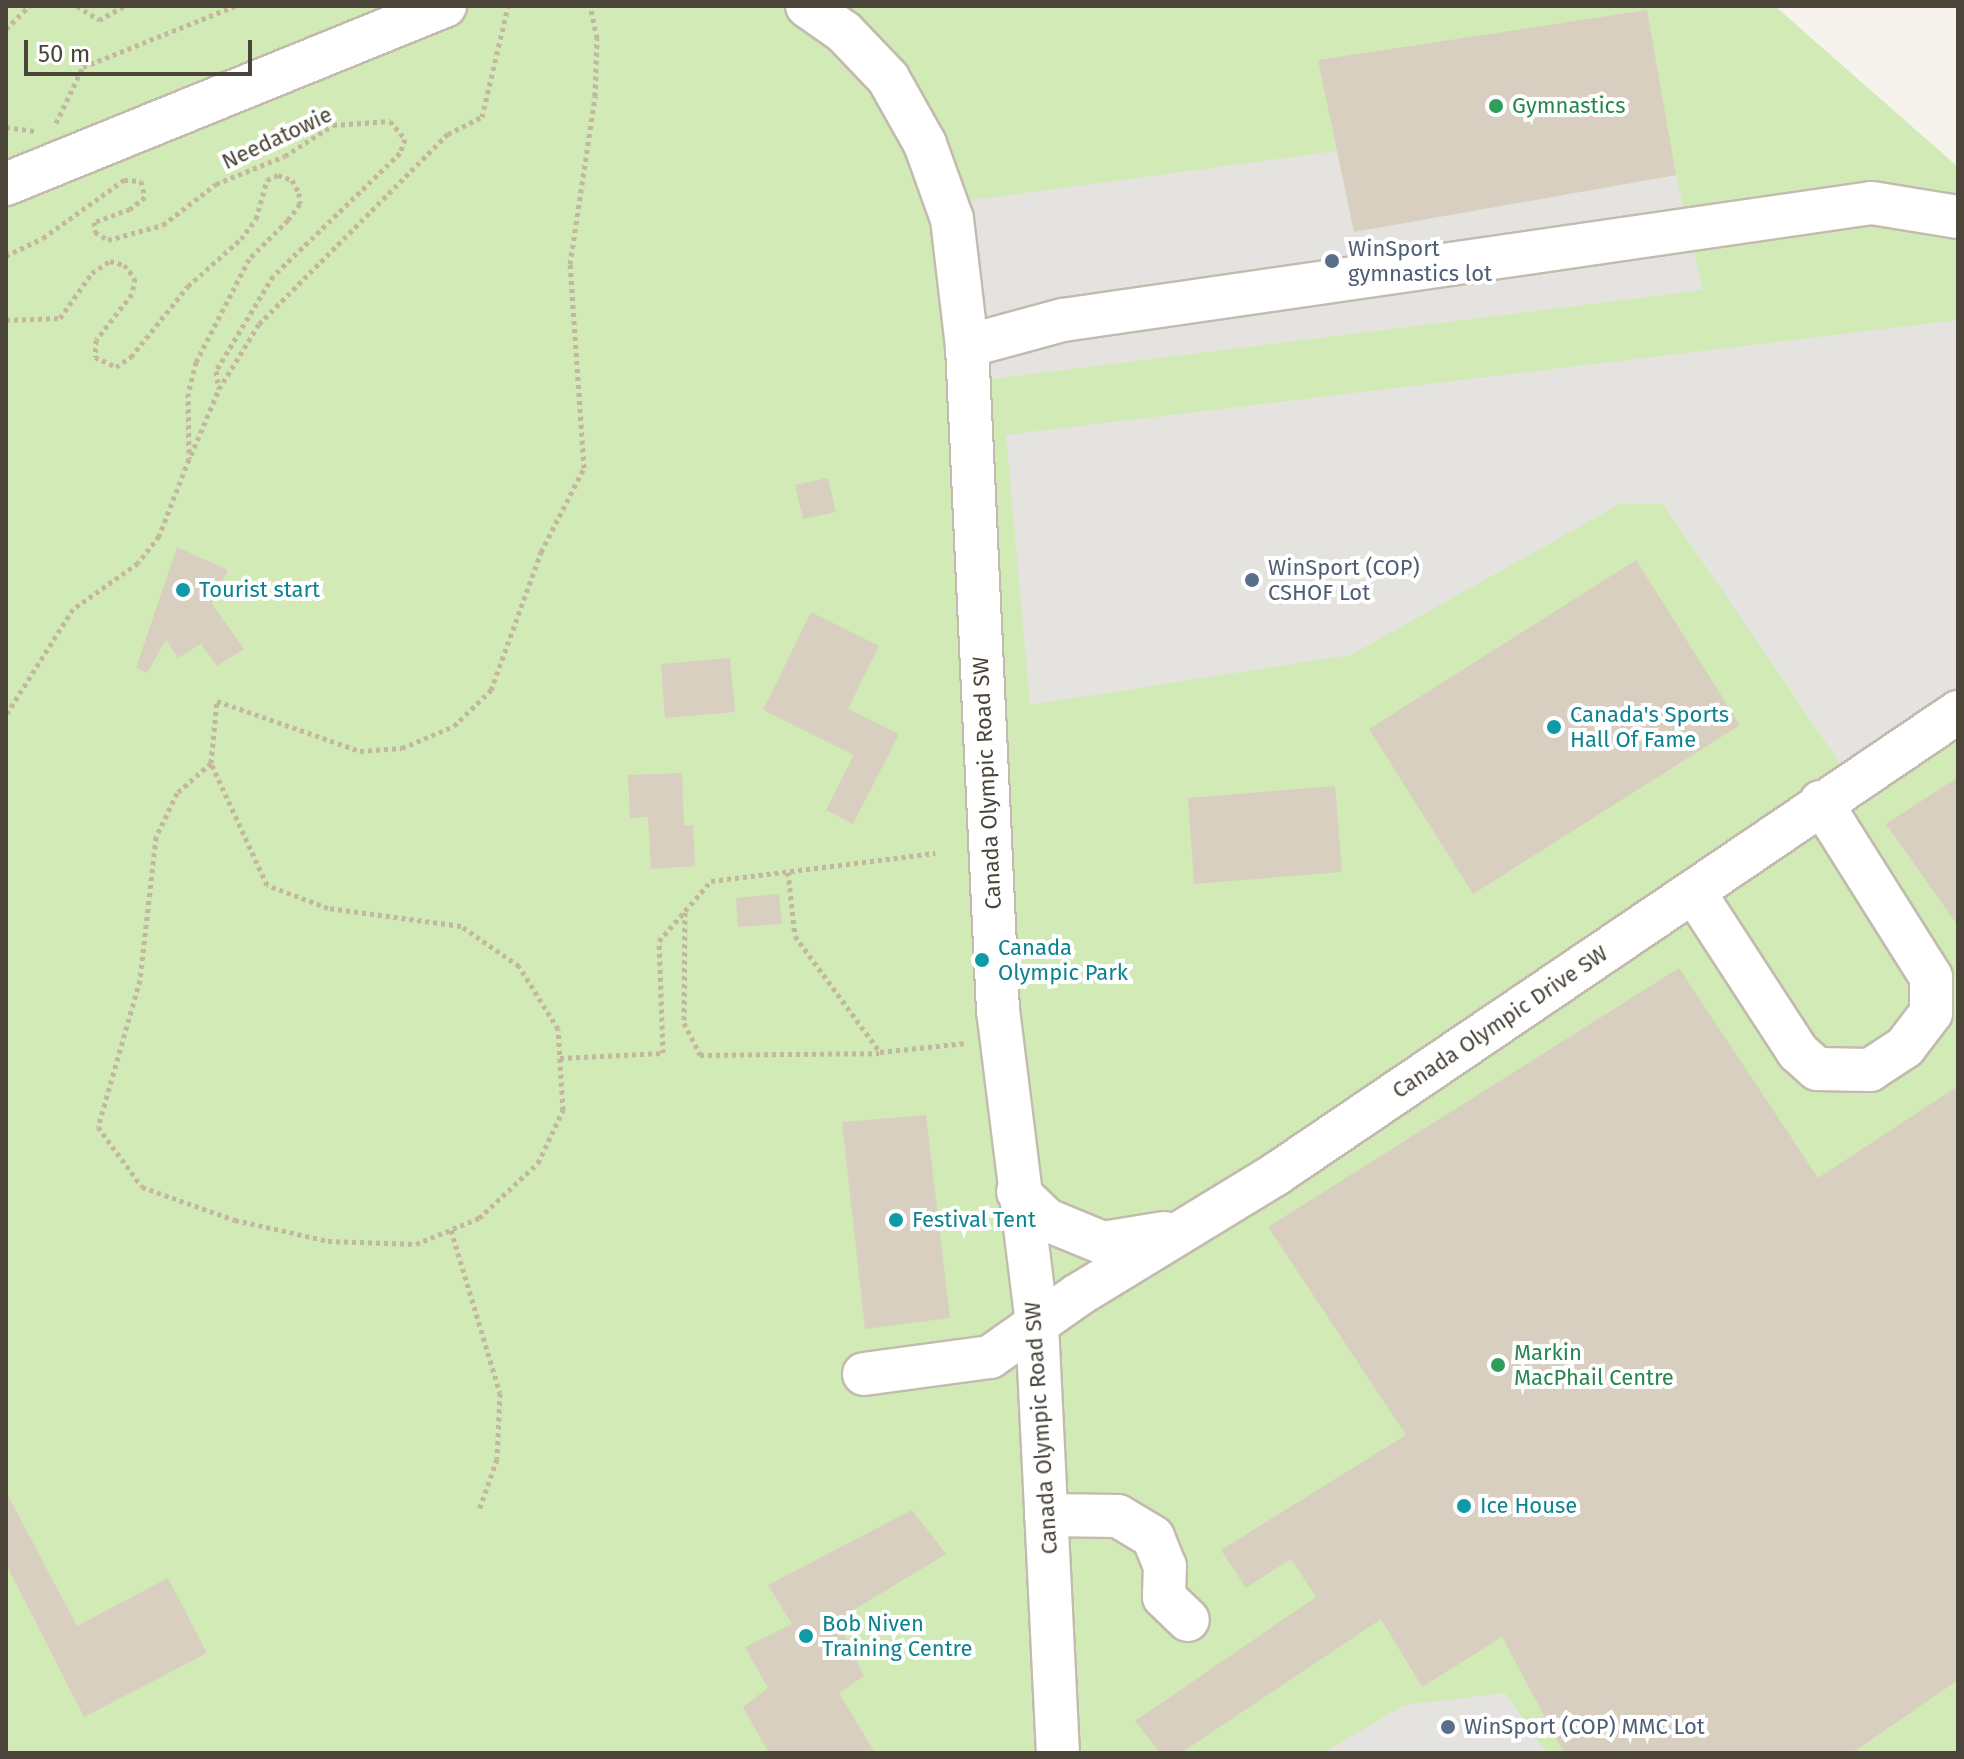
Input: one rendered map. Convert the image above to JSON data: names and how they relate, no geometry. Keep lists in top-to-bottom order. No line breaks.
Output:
{"streets":{"street":["Canada Olympic Road SW","Canada Olympic Drive SW"],"path":["Needatowie"]},"crossings":[["Canada Olympic Road SW","Canada Olympic Drive SW"]],"places":["Gymnastics","WinSport gymnastics lot","WinSport (COP) CSHOF Lot","Tourist start","Canada's Sports Hall Of Fame","Canada Olympic Park","Festival Tent","Markin MacPhail Centre","Ice House","Bob Niven Training Centre","WinSport (COP) MMC Lot"],"scale_bar":"50 m"}
